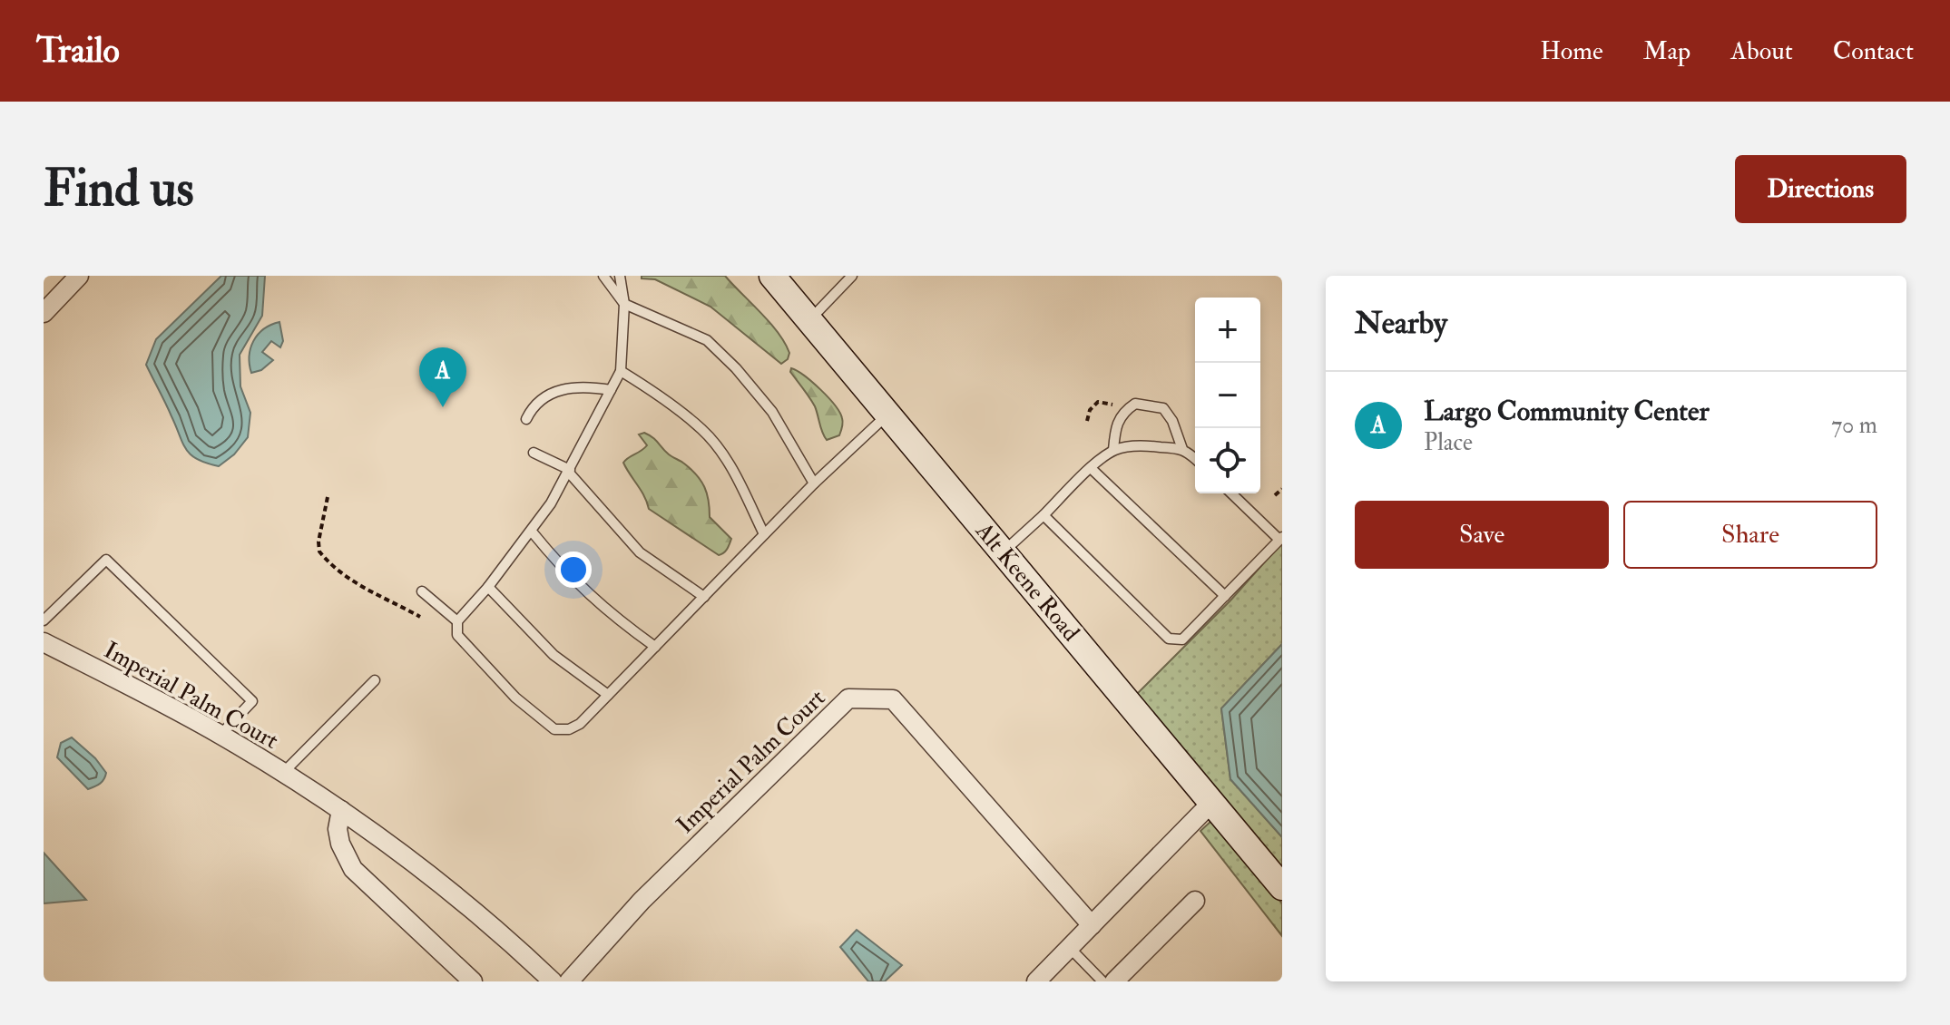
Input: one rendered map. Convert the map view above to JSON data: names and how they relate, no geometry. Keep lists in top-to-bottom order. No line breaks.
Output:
{"streets":{"street":["Alt Keene Road","Imperial Palm Court"]},"page":{"header":"Trailo","nav":["Home","Map","About","Contact"],"buttons":["Directions",["Save","Share"]],"title":"Find us","heading":"Nearby","map_buttons":["+","−"],"pins":"A","list":[{"mark":"A","name":"Largo Community Center","note":"Place","value":"70 m"}]}}
